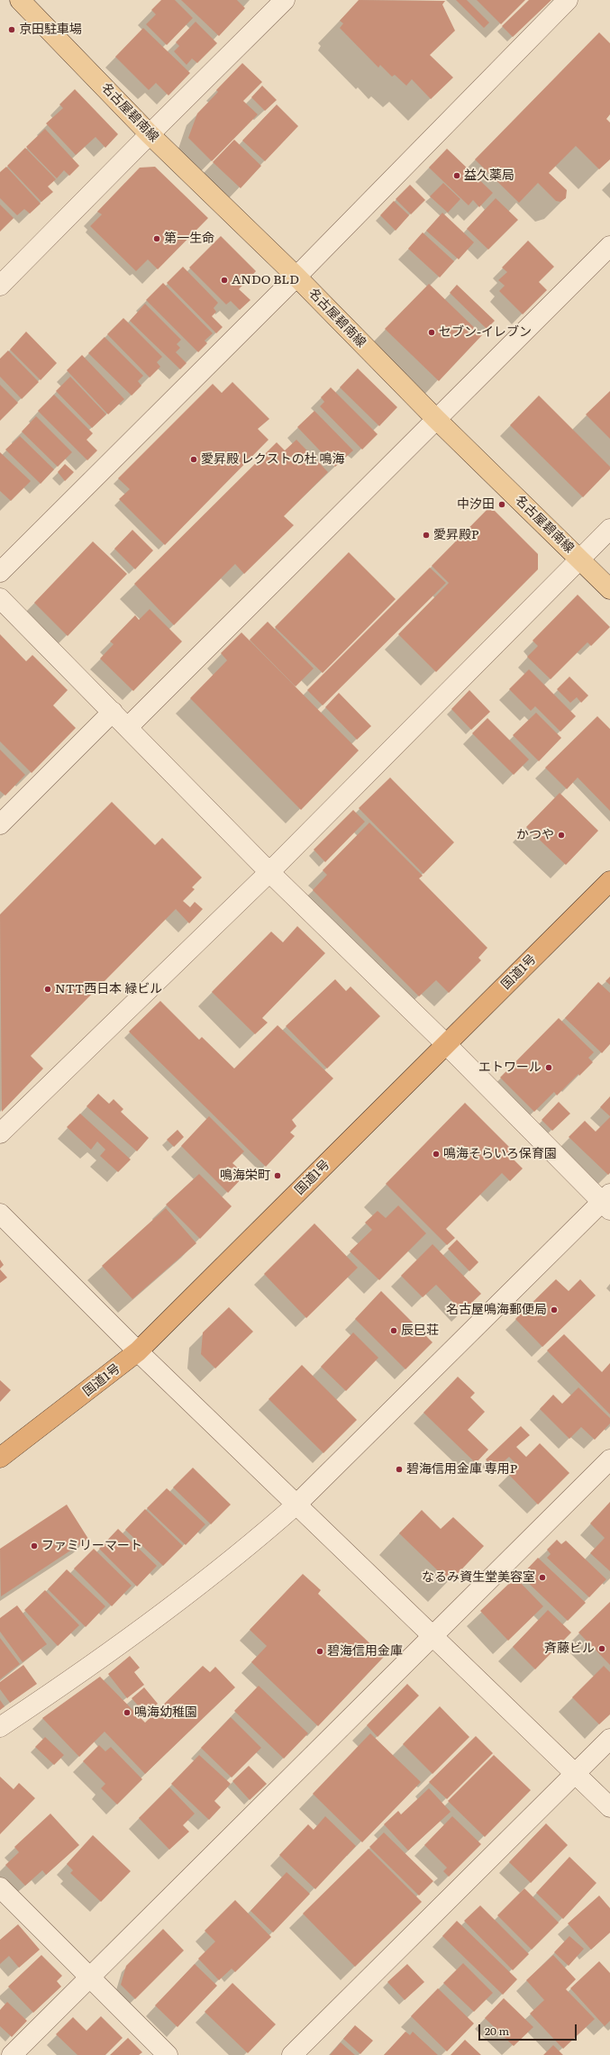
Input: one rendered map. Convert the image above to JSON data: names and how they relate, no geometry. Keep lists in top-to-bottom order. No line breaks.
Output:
{"streets":{"highway":["国道1号"],"main road":["名古屋碧南線"]},"places":["京田駐車場","益久薬局","第一生命","ANDO BLD","セブン-イレブン","愛昇殿 レクストの杜 鳴海","中汐田","愛昇殿P","かつや","NTT西日本 緑ビル","エトワール","鳴海そらいろ保育園","鳴海栄町","名古屋鳴海郵便局","辰巳荘","碧海信用金庫 専用P","ファミリーマート","なるみ資生堂美容室","斉藤ビル","碧海信用金庫","鳴海幼稚園"],"scale_bar":"20 m"}
